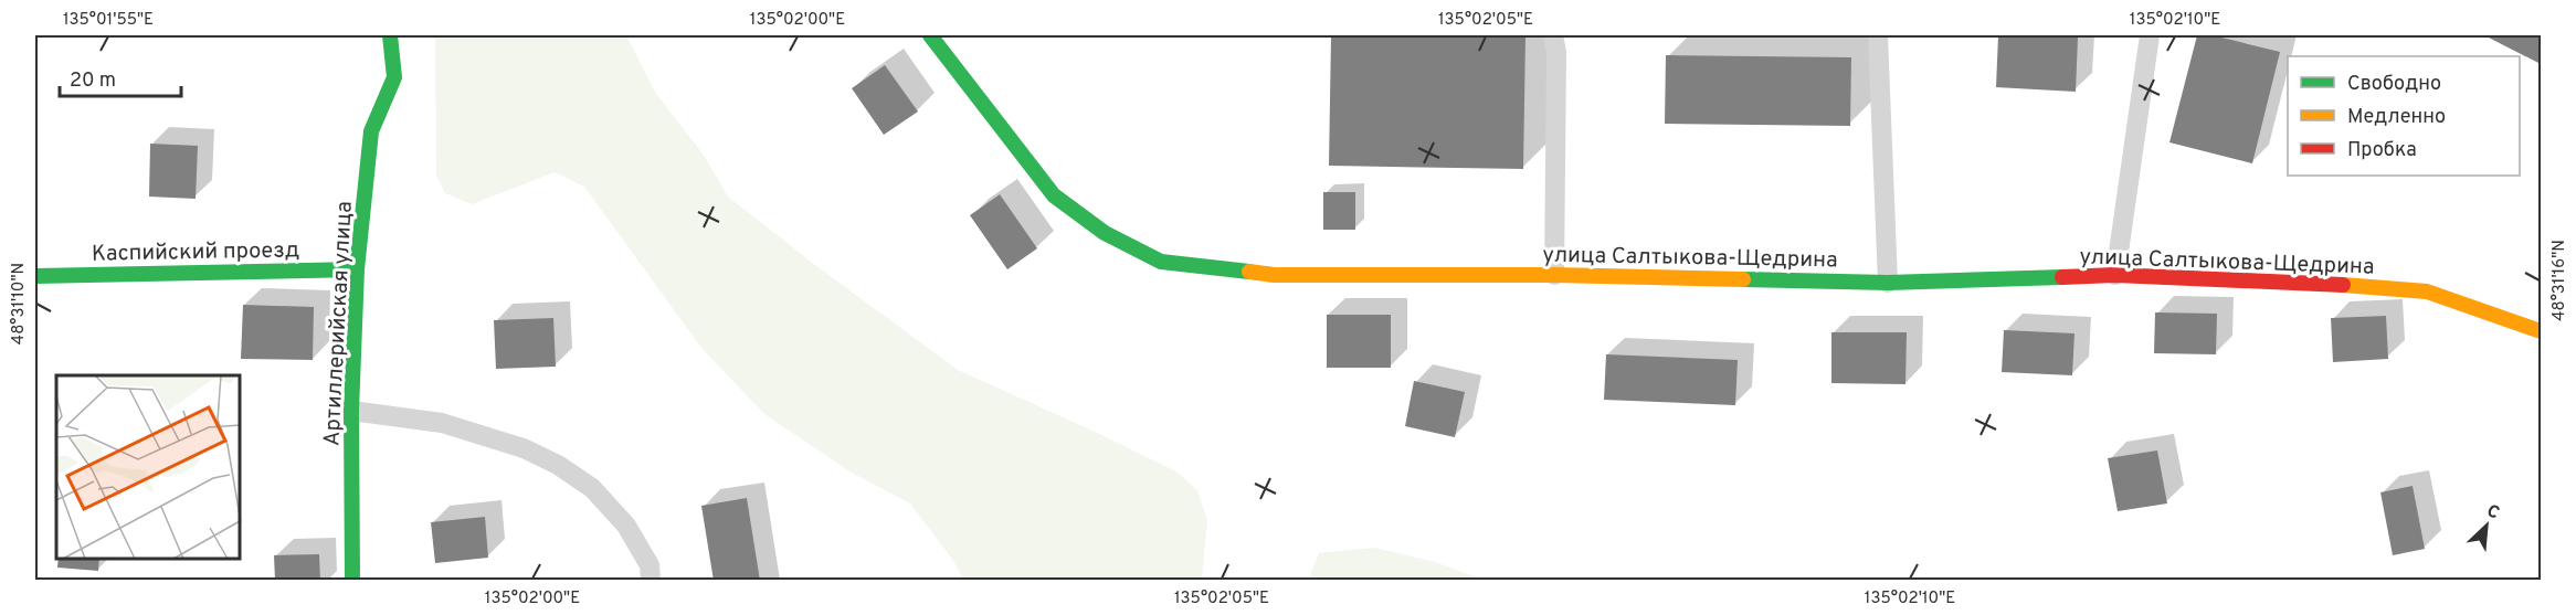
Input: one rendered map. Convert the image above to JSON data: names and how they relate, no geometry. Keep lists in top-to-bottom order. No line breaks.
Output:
{"streets":{"street":["Каспийский проезд","улица Салтыкова-Щедрина","Артиллерийская улица"]},"crossings":[["Каспийский проезд","Артиллерийская улица"]],"legend":["Свободно","Медленно","Пробка"],"scale_bar":"20 m","north":"top right","coordinates":["135°01'55\"E","135°02'00\"E","135°02'05\"E","135°02'10\"E","48°31'16\"N","48°31'10\"N"]}
